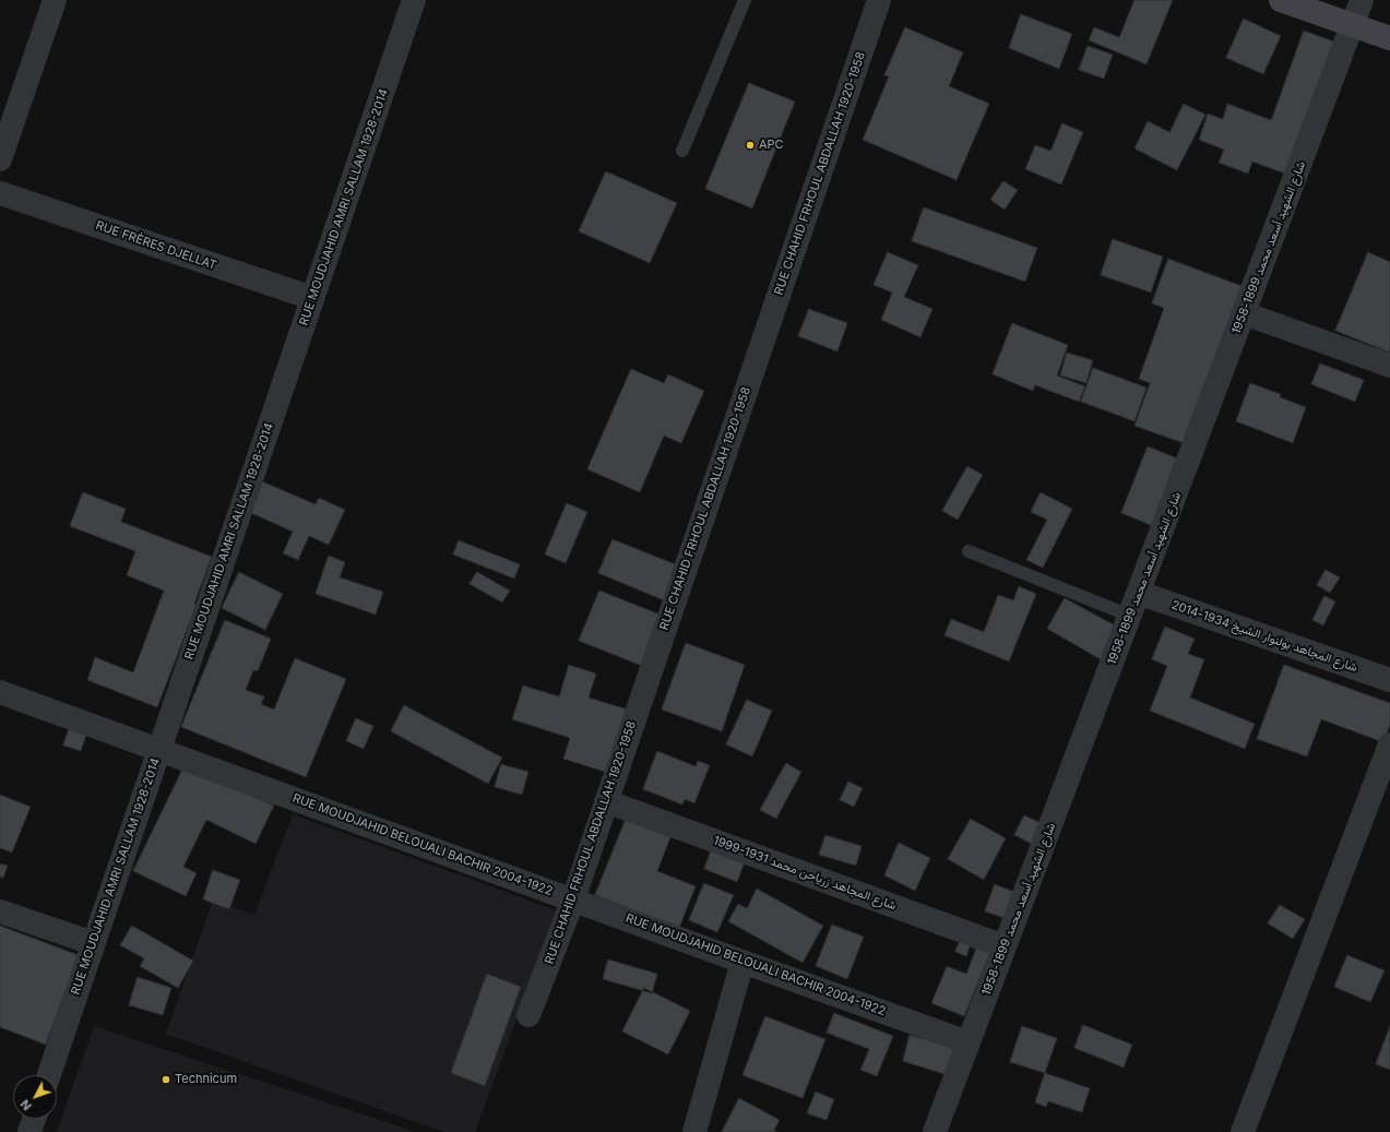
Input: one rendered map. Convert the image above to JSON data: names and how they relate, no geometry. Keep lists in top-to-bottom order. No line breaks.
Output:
{"streets":{"street":["RUE CHAHID FRHOUL ABDALLAH 1920-1958","RUE MOUDJAHID AMRI SALLAM 1928-2014","RUE FRÈRES DJELLAT","شارع الشهيد أسعد محمد 1899-1958","شارع المجاهد بولنوار الشيخ 1934-2014","RUE MOUDJAHID BELOUALI BACHIR 2004-1922","شارع المجاهد زرياحن محمد 1931-1999"]},"crossings":[["RUE CHAHID FRHOUL ABDALLAH 1920-1958","RUE MOUDJAHID BELOUALI BACHIR 2004-1922"],["RUE CHAHID FRHOUL ABDALLAH 1920-1958","شارع المجاهد زرياحن محمد 1931-1999"],["RUE MOUDJAHID AMRI SALLAM 1928-2014","RUE FRÈRES DJELLAT"],["RUE MOUDJAHID AMRI SALLAM 1928-2014","RUE MOUDJAHID BELOUALI BACHIR 2004-1922"],["شارع الشهيد أسعد محمد 1899-1958","شارع المجاهد بولنوار الشيخ 1934-2014"],["شارع الشهيد أسعد محمد 1899-1958","RUE MOUDJAHID BELOUALI BACHIR 2004-1922"],["شارع الشهيد أسعد محمد 1899-1958","شارع المجاهد زرياحن محمد 1931-1999"]],"places":["APC","Technicum"],"north":"bottom left"}
